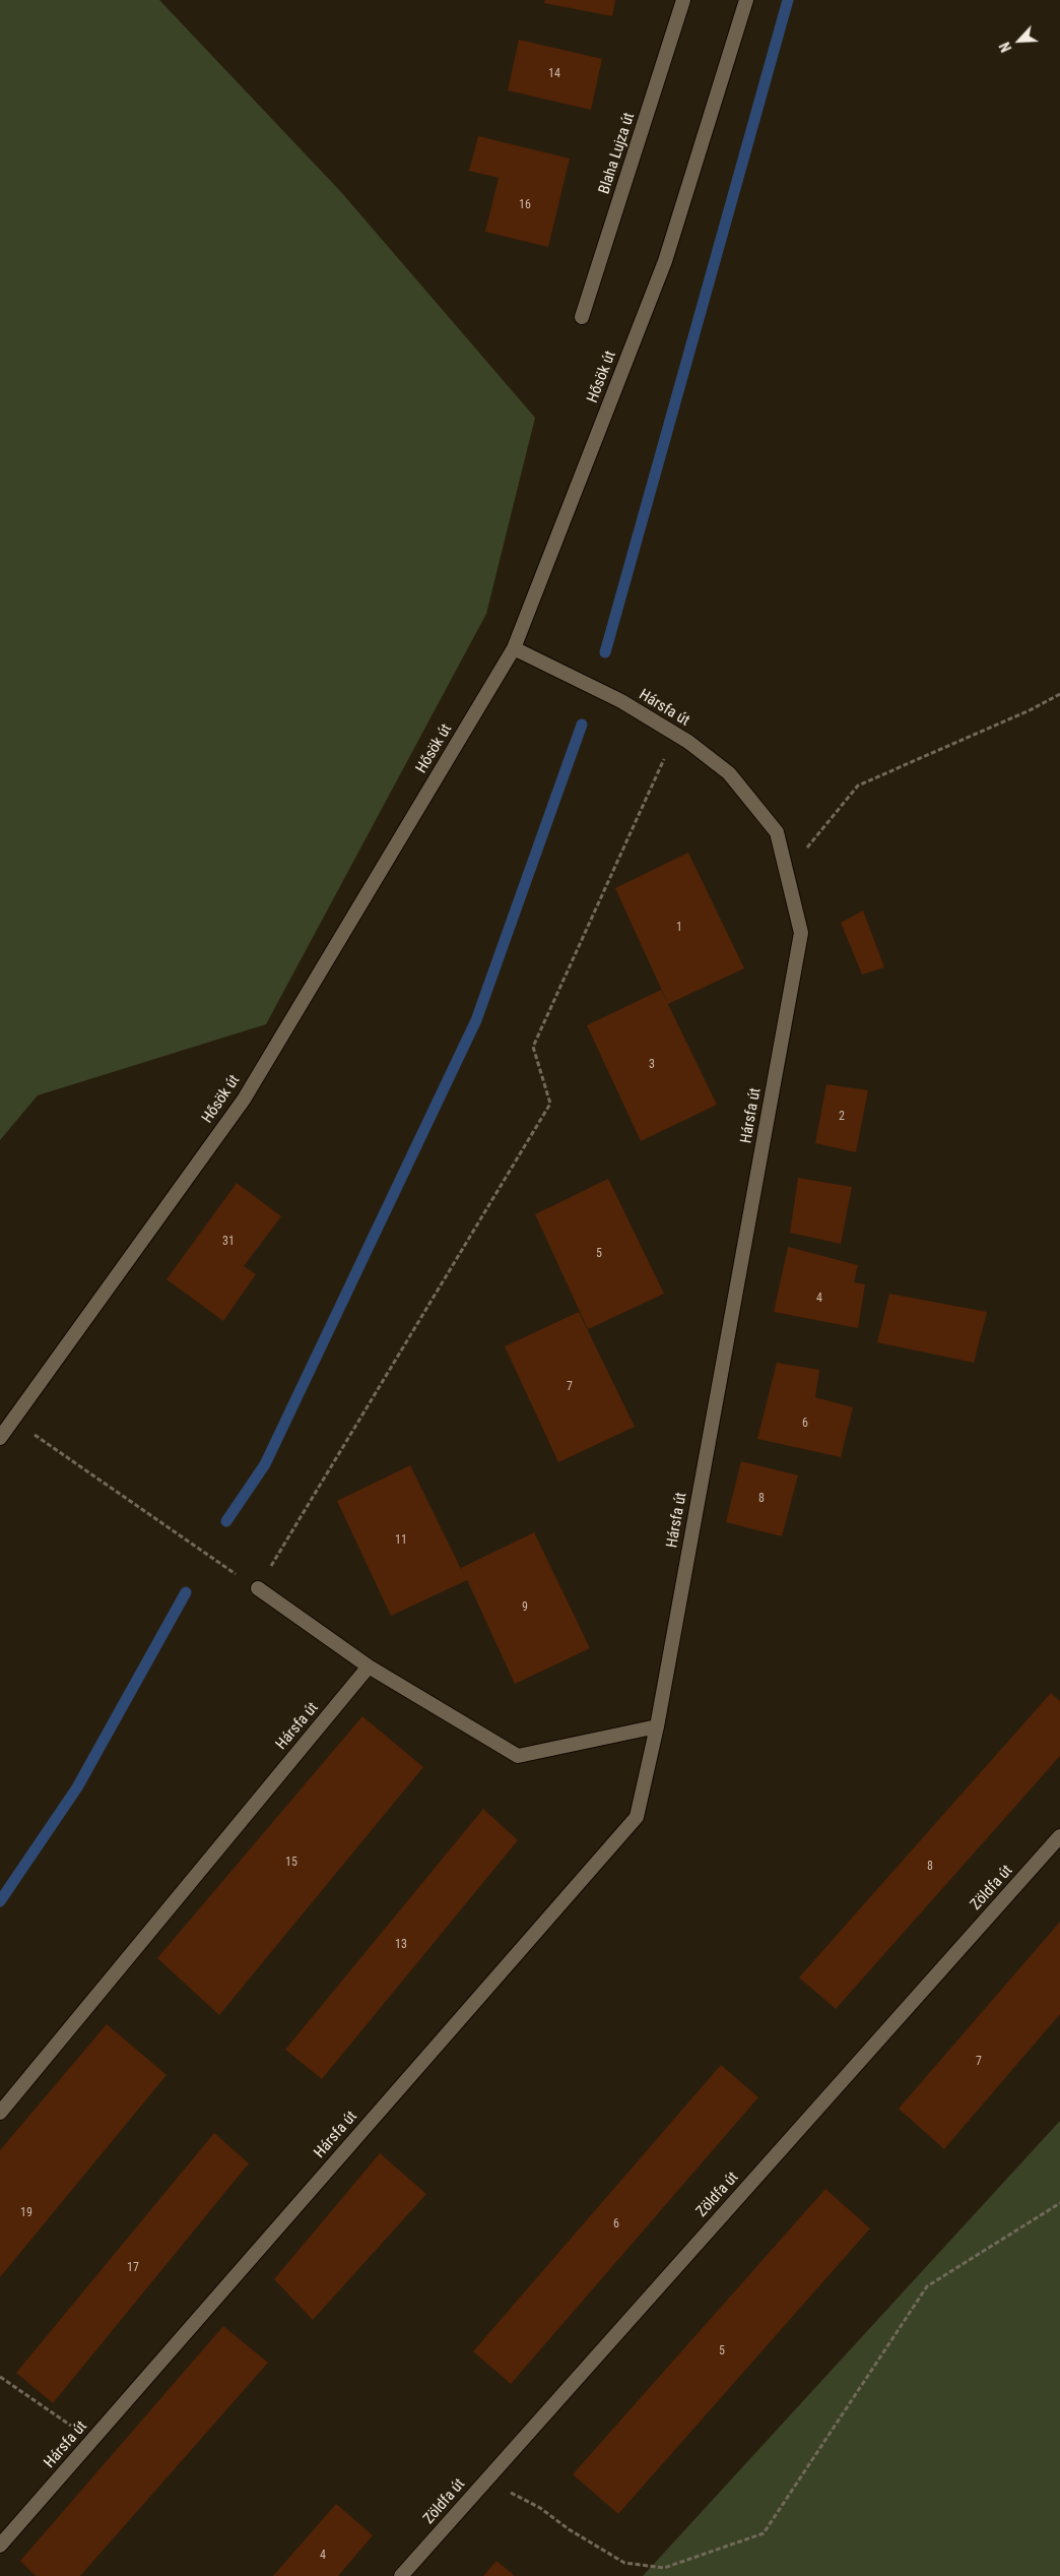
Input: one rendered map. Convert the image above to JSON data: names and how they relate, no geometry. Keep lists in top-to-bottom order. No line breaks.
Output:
{"streets":{"street":["Blaha Lujza út","Hősök út","Hársfa út","Zöldfa út"]},"crossings":[["Hősök út","Hársfa út"]],"house_numbers":["14","16","1","3","2","31","5","4","7","6","8","11","9","15","8","13","7","19","6","17","5","4"],"north":"bottom left"}
